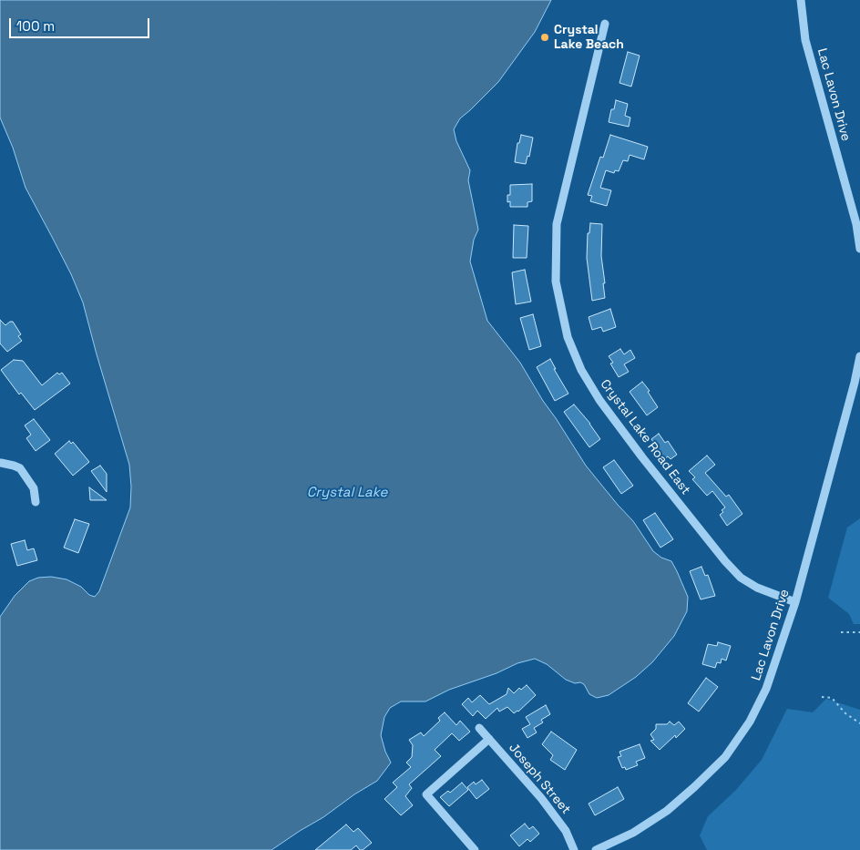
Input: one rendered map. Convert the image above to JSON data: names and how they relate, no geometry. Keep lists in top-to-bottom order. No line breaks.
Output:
{"streets":{"street":["Lac Lavon Drive","Crystal Lake Road East","Joseph Street"]},"crossings":[["Lac Lavon Drive","Crystal Lake Road East"]],"water":["Crystal Lake"],"places":["Crystal Lake Beach"],"scale_bar":"100 m"}
